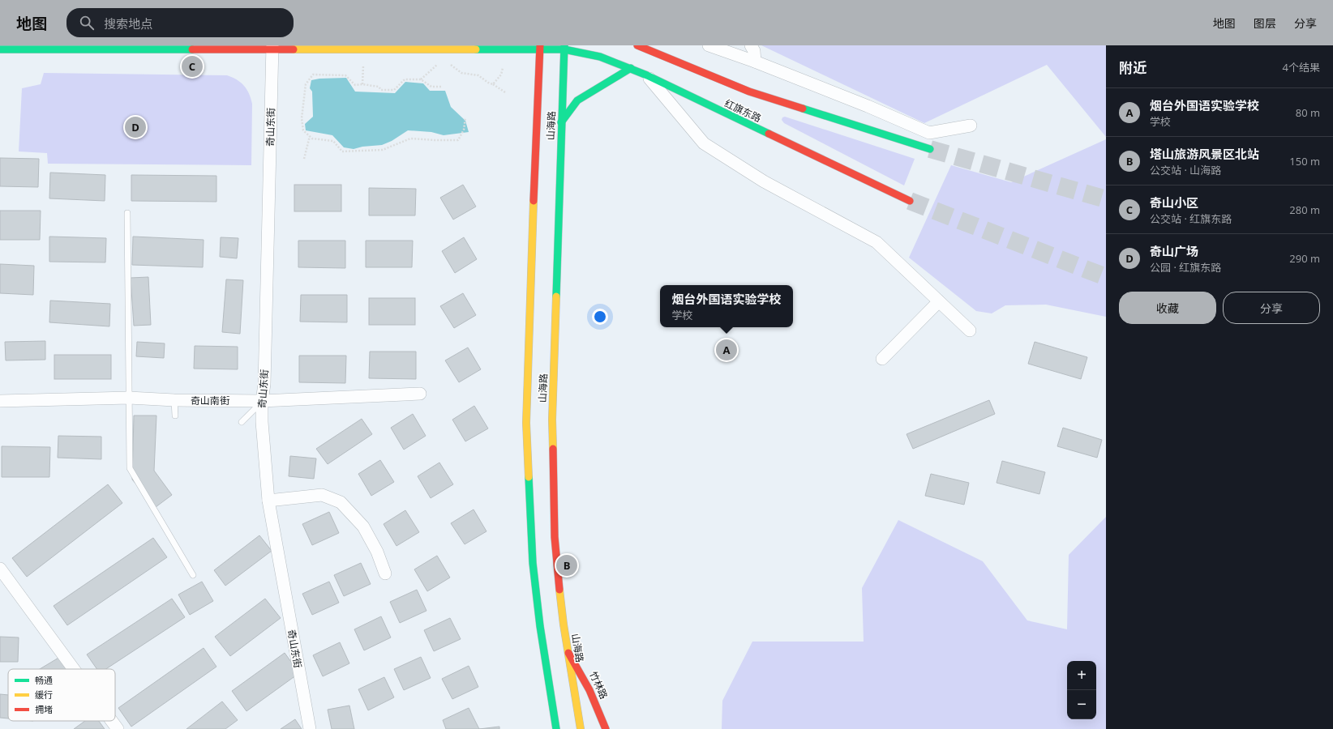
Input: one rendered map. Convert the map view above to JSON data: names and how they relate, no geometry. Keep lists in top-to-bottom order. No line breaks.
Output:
{"streets":{"main road":["红旗东路","山海路","竹林路"],"street":["奇山东街","奇山南街"]},"crossings":[["红旗东路","山海路"],["山海路","竹林路"],["奇山东街","奇山南街"]],"legend":["畅通","缓行","拥堵"],"page":{"header":"地图","search":"搜索地点","nav":["地图","图层","分享"],"heading":["附近","4个结果"],"pins":["C","D","A","B"],"list":[{"mark":"A","name":"烟台外国语实验学校","note":"学校","value":"80 m"},{"mark":"B","name":"塔山旅游风景区北站","note":"公交站 · 山海路","value":"150 m"},{"mark":"C","name":"奇山小区","note":"公交站 · 红旗东路","value":"280 m"},{"mark":"D","name":"奇山广场","note":"公园 · 红旗东路","value":"290 m"}],"buttons":["收藏","分享"],"popup":["烟台外国语实验学校","学校"],"map_buttons":["+","−"]}}
